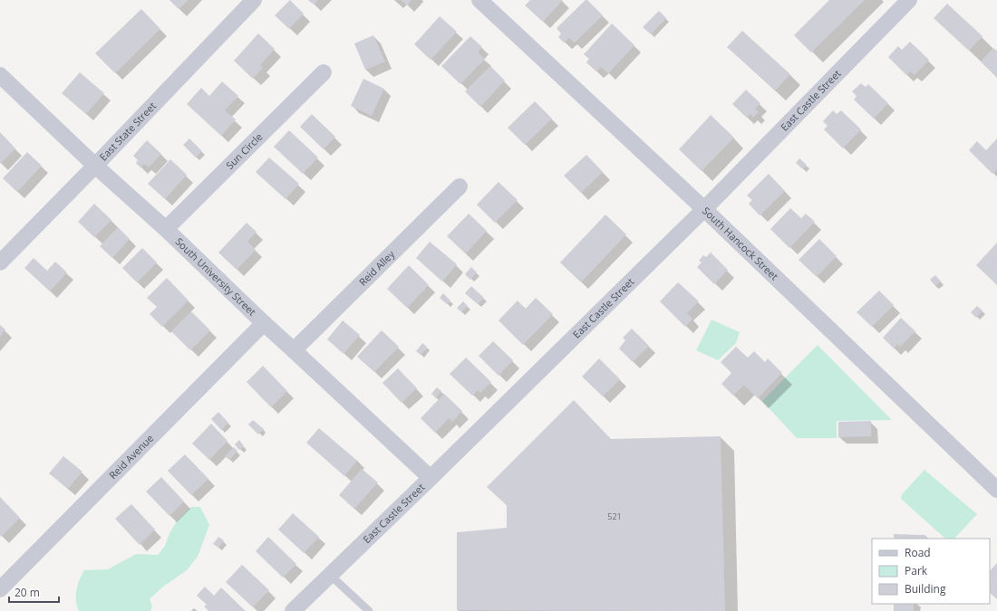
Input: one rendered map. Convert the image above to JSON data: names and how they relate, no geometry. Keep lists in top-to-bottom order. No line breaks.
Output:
{"streets":{"street":["East Castle Street","East State Street","Sun Circle","South Hancock Street","Reid Alley","South University Street","Reid Avenue"]},"crossings":[["East Castle Street","South Hancock Street"],["East Castle Street","South University Street"],["East State Street","South University Street"],["Sun Circle","South University Street"],["Reid Alley","South University Street"],["South University Street","Reid Avenue"]],"house_numbers":["521"],"legend":["Road","Park","Building"],"scale_bar":"20 m"}
